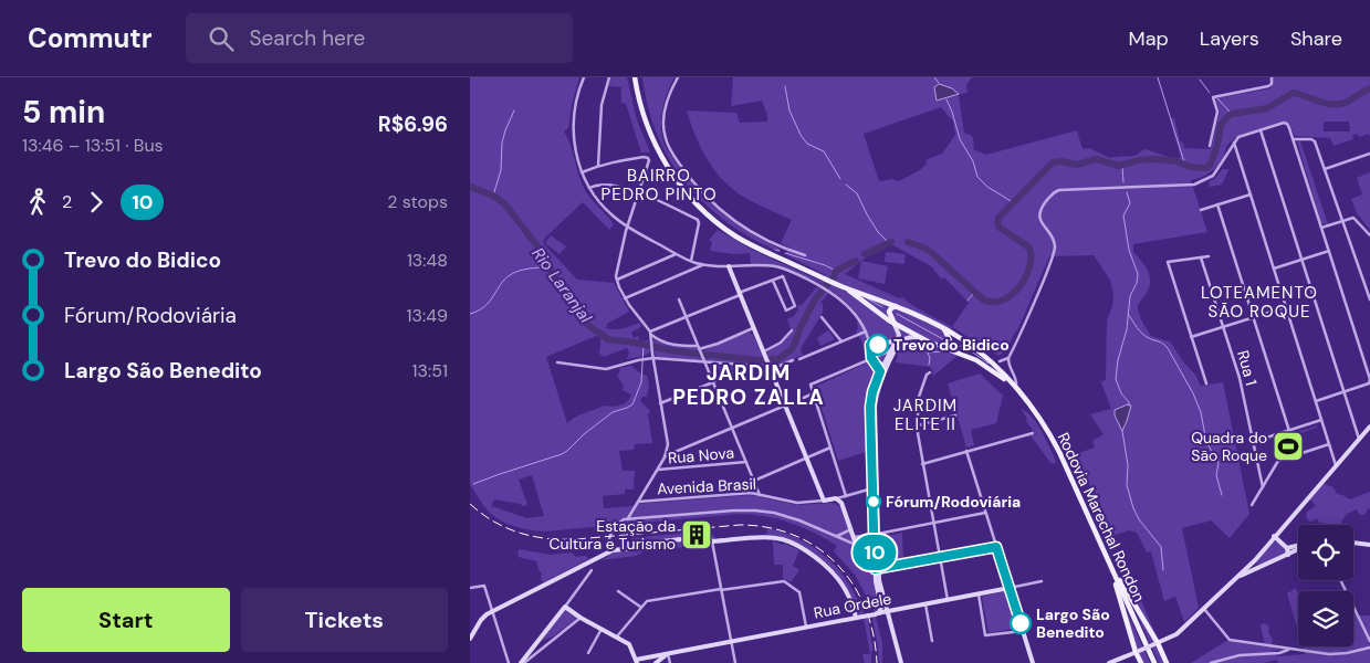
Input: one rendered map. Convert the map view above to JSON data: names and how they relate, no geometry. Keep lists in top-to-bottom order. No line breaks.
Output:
{"streets":{"main road":["Rodovia Marechal Rondon"],"street":["Rua 1","Rua Nova","Avenida Brasil","Rua Ordele"]},"districts":["BAIRRO PEDRO PINTO","LOTEAMENTO SÃO ROQUE","JARDIM PEDRO ZALLA","JARDIM ELITE II"],"water":["Rio Laranjal"],"places":{"other":["Trevo do Bidico","Fórum/Rodoviária","Largo São Benedito"],"sports":["Quadra do São Roque"],"building":["Estação da Cultura e Turismo"]},"lines":["bus line 10"],"page":{"header":"Commutr","search":"Search here","nav":["Map","Layers","Share"],"heading":["5 min","13:46 – 13:51 · Bus","R$6.96"],"on_map":"10","legs":["2","10","2 stops"],"list":[{"name":"Trevo do Bidico","value":"13:48"},{"name":"Fórum/Rodoviária","value":"13:49"},{"name":"Largo São Benedito","value":"13:51"}],"buttons":["Start","Tickets"]}}
